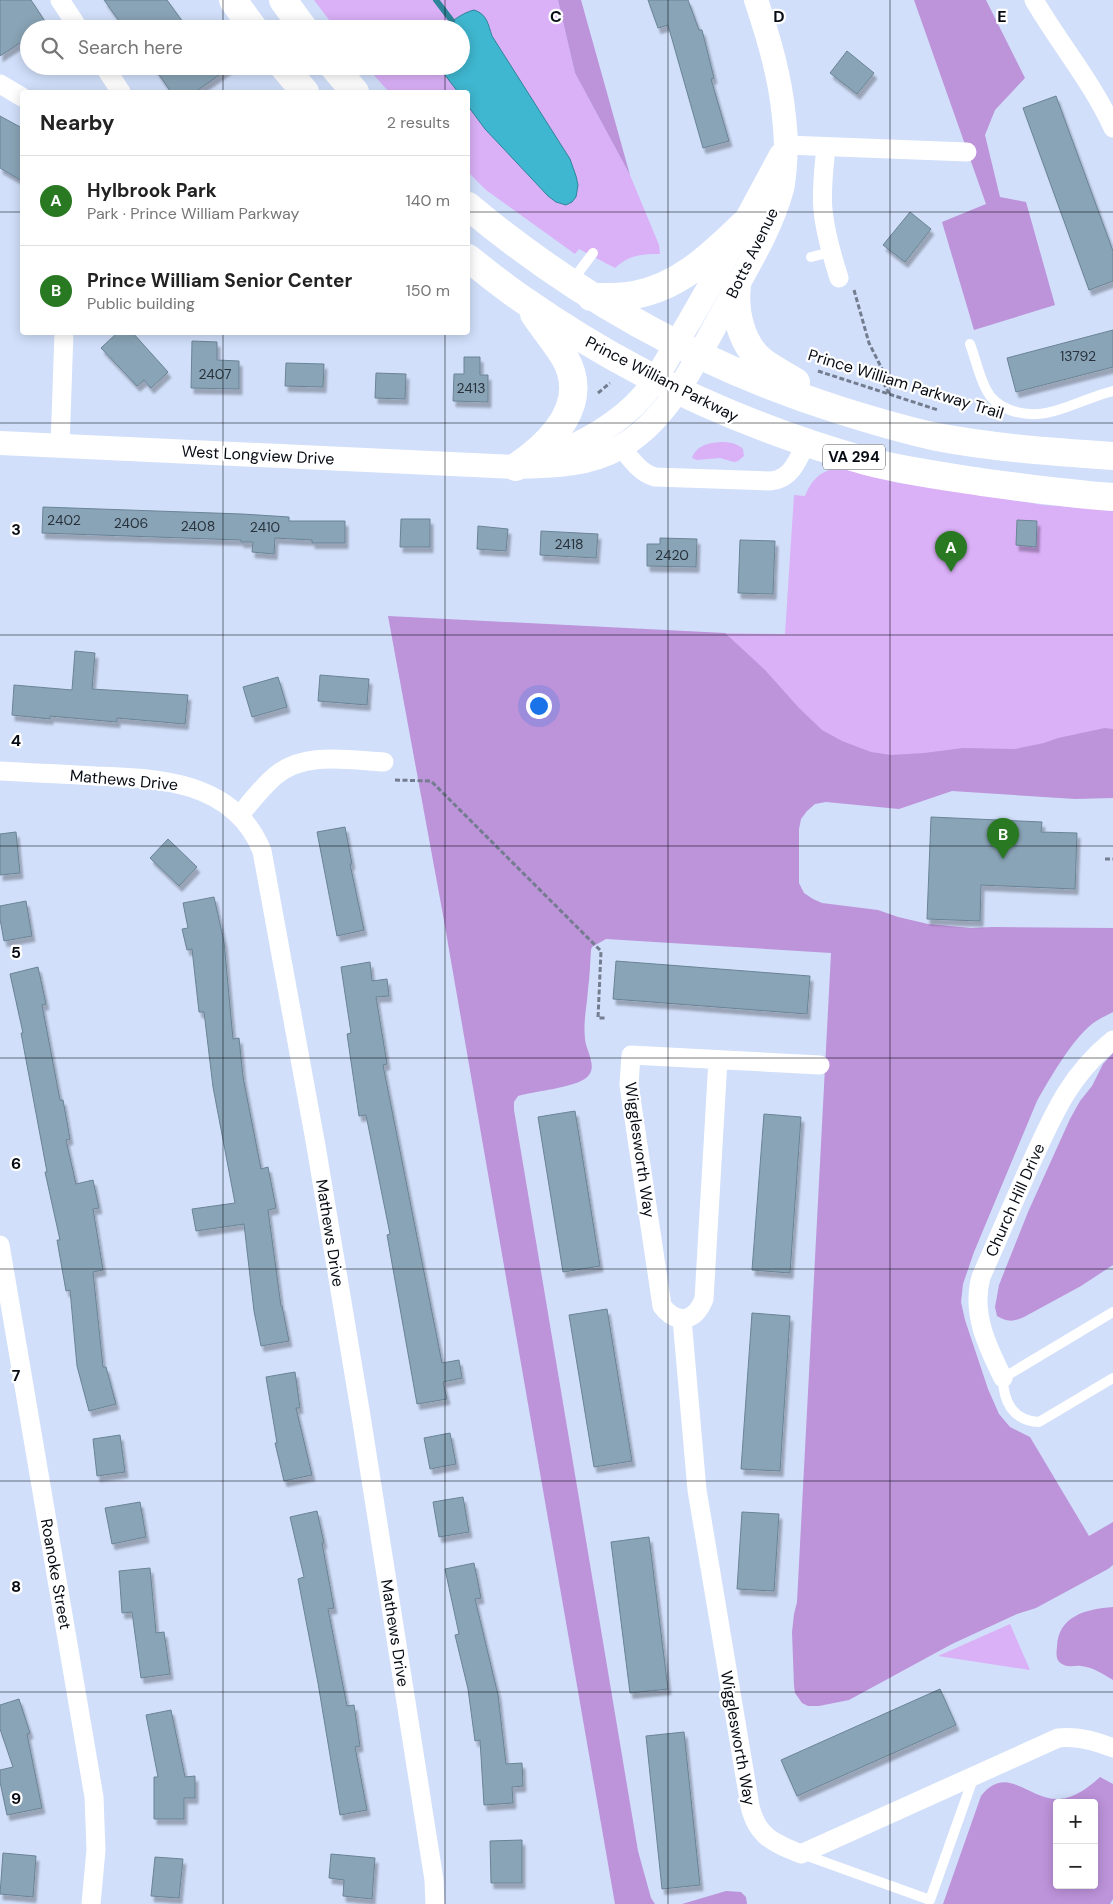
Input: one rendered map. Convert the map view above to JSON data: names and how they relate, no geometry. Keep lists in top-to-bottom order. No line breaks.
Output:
{"streets":{"main road":["Prince William Parkway","VA 294"],"street":["Botts Avenue","West Longview Drive","Mathews Drive","Wigglesworth Way","Church Hill Drive","Roanoke Street"],"path":["Prince William Parkway Trail"]},"crossings":[["Botts Avenue","West Longview Drive"],["Botts Avenue","VA 294"],["Prince William Parkway","West Longview Drive"],["West Longview Drive","VA 294"]],"house_numbers":["13792","2407","2413","2402","2406","2408","2410","2418","2420"],"page":{"search":"Search here","heading":["Nearby","2 results"],"list":[{"mark":"A","name":"Hylbrook Park","note":"Park · Prince William Parkway","value":"140 m"},{"mark":"B","name":"Prince William Senior Center","note":"Public building","value":"150 m"}],"pins":["A","B"],"map_buttons":["+","−"]},"grid":{"columns":["C","D","E"],"rows":["3","4","5","6","7","8","9"]}}
